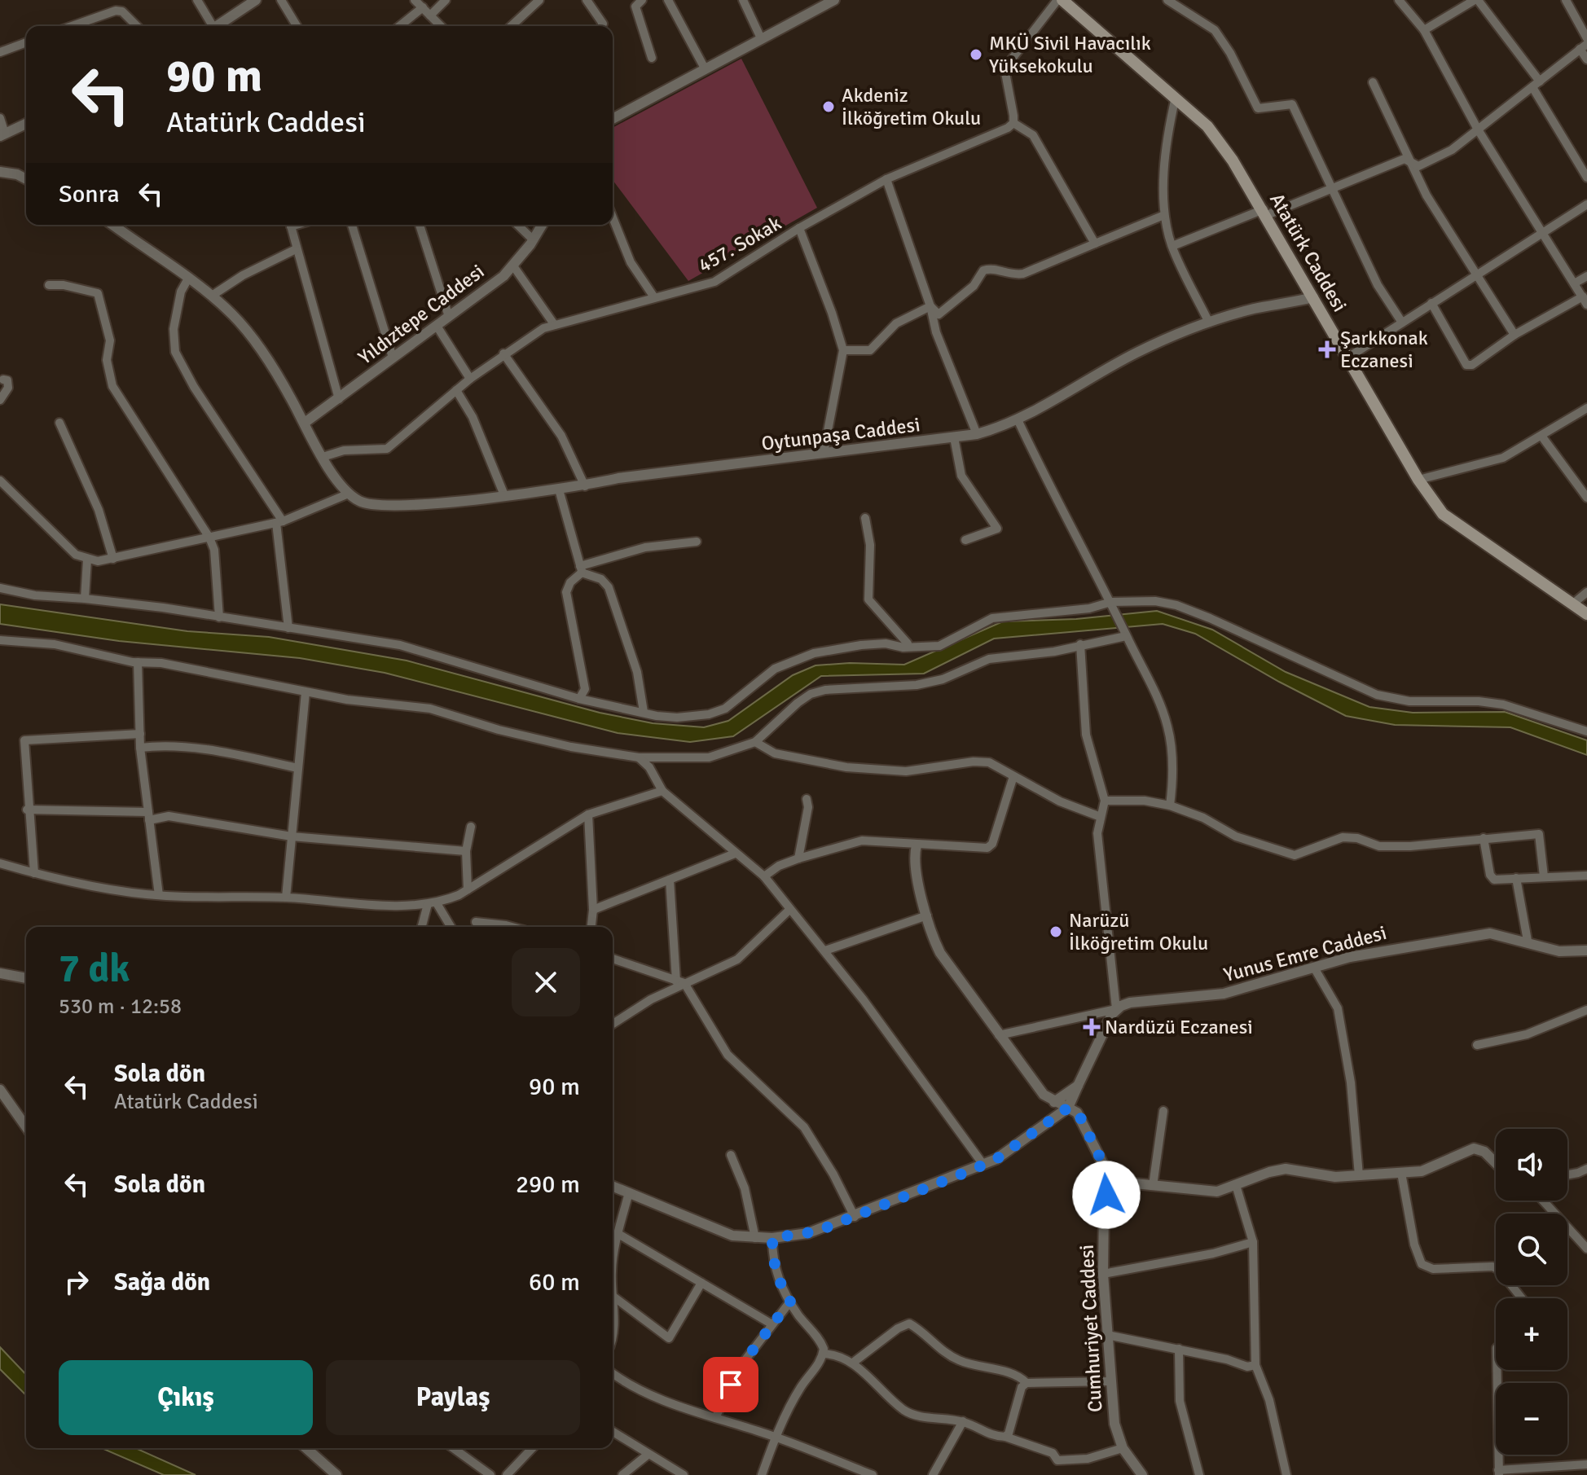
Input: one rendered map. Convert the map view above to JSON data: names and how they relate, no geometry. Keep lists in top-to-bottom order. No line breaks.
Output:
{"streets":{"main road":["Atatürk Caddesi"],"street":["457. Sokak","Yıldıztepe Caddesi","Oytunpaşa Caddesi","Yunus Emre Caddesi","Cumhuriyet Caddesi"]},"crossings":[["Atatürk Caddesi","Oytunpaşa Caddesi"]],"places":{"other":["MKÜ Sivil Havacılık Yüksekokulu","Akdeniz İlköğretim Okulu","Narüzü İlköğretim Okulu"],"health":["Şarkkonak Eczanesi","Nardüzü Eczanesi"]},"page":{"turn":["90 m","Atatürk Caddesi"],"then":"Sonra","heading":["7 dk","530 m · 12:58"],"list":[{"name":"Sola dön","note":"Atatürk Caddesi","value":"90 m"},{"name":"Sola dön","value":"290 m"},{"name":"Sağa dön","value":"60 m"}],"map_buttons":["+","−"],"buttons":["Çıkış","Paylaş"]}}
